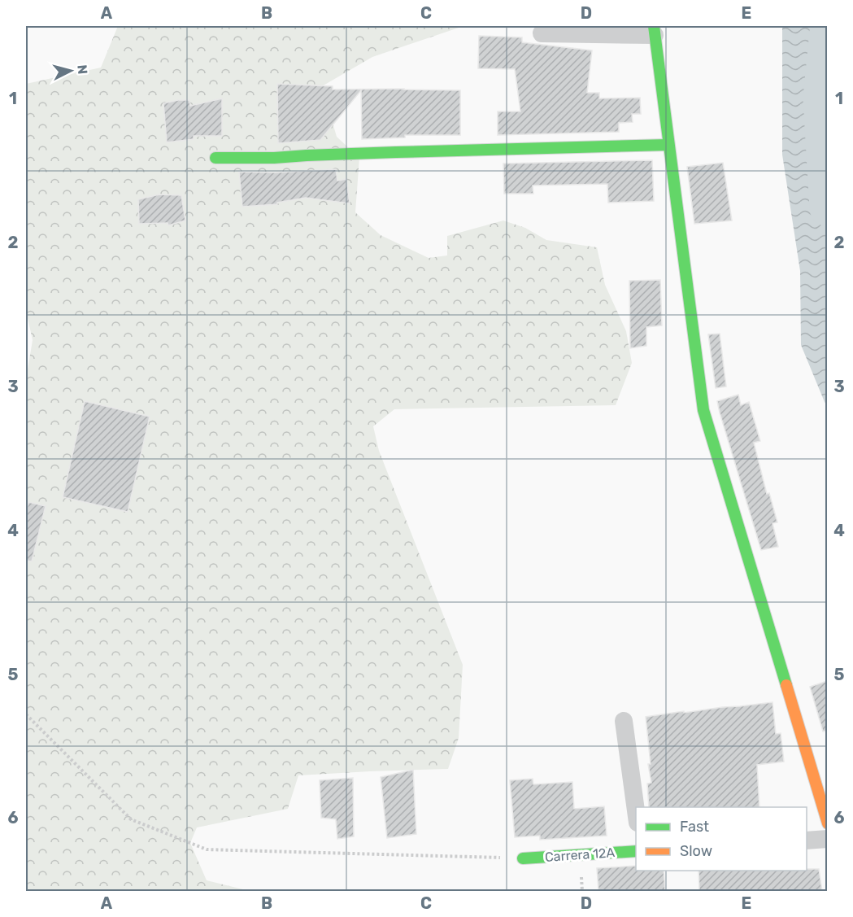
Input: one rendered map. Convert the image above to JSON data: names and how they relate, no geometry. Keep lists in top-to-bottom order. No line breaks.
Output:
{"streets":{"street":["Carrera 12A"]},"legend":["Fast","Slow"],"north":"right","grid":{"columns":["A","B","C","D","E"],"rows":["1","2","3","4","5","6"]}}
